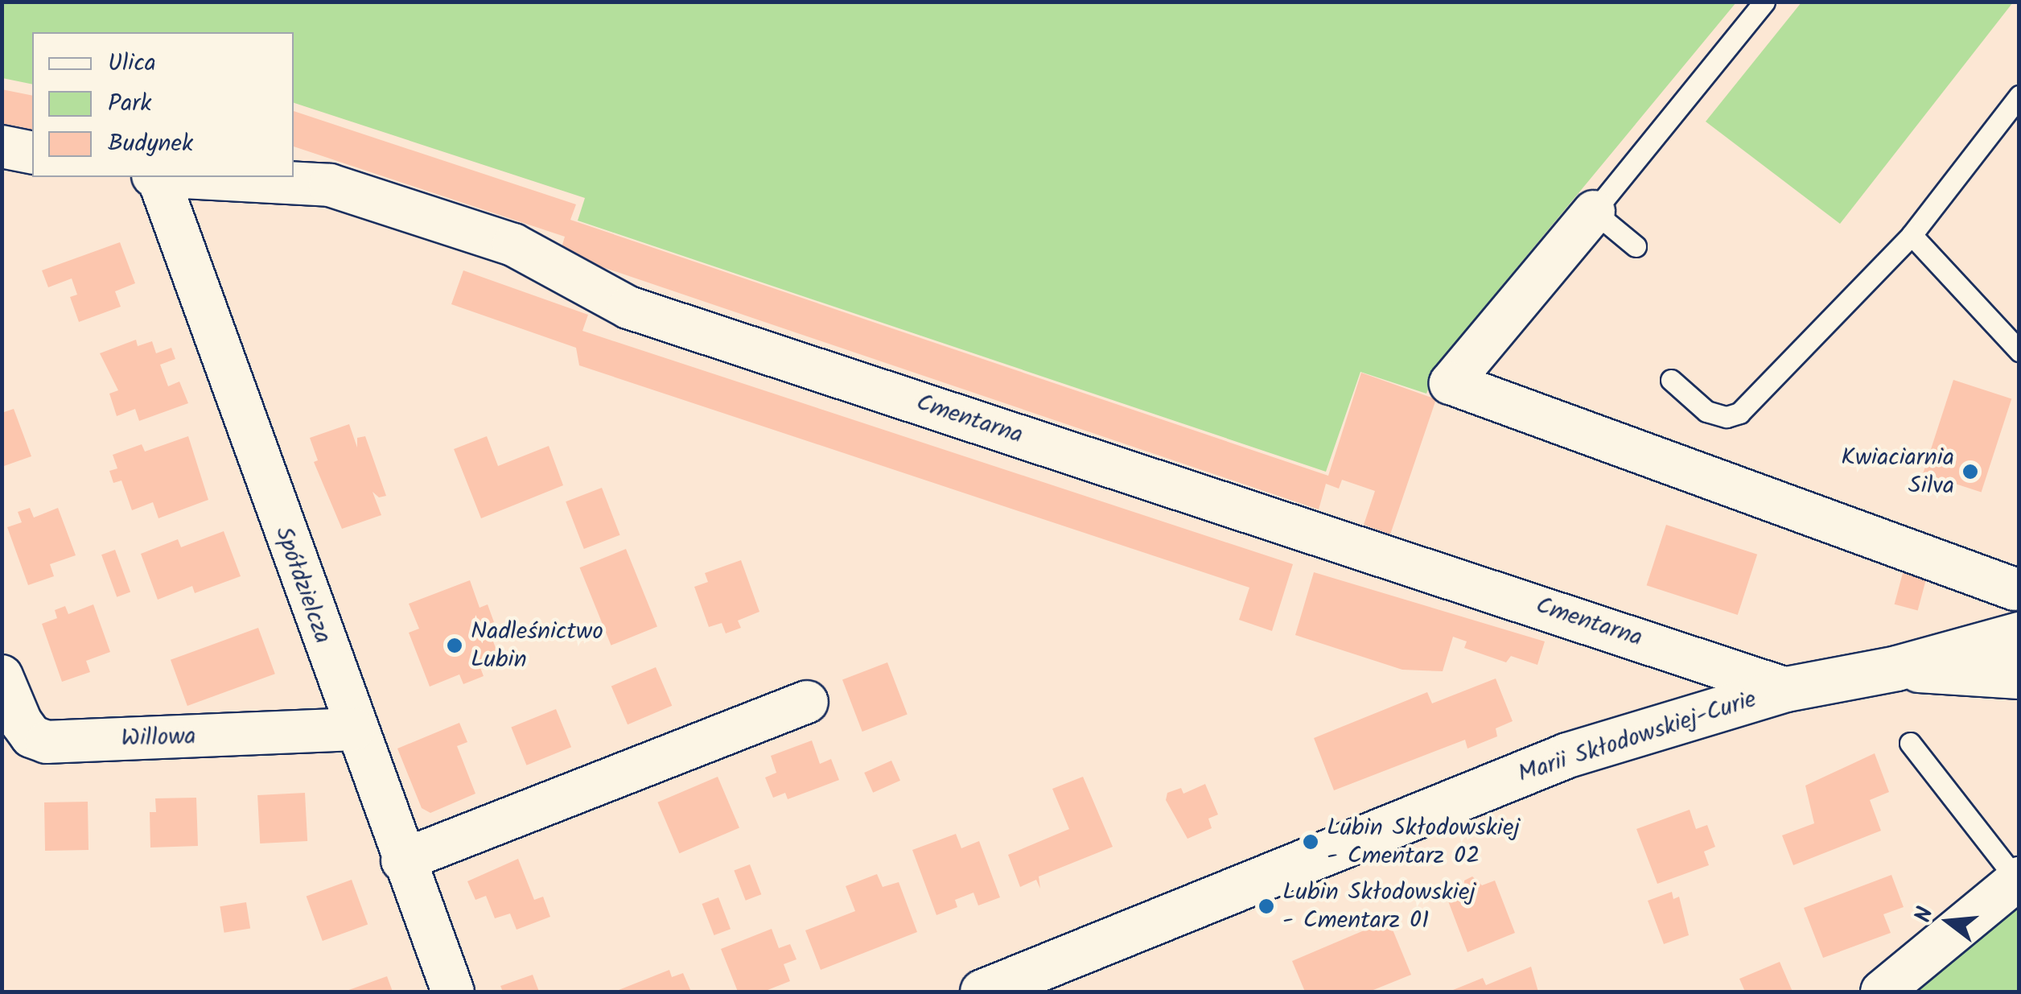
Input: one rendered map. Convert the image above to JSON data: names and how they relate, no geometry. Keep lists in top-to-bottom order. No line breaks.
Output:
{"streets":{"street":["Cmentarna","Spółdzielcza","Marii Skłodowskiej-Curie","Willowa"]},"crossings":[["Cmentarna","Marii Skłodowskiej-Curie"],["Spółdzielcza","Willowa"]],"places":["Kwiaciarnia Silva","Nadleśnictwo Lubin","Lubin Skłodowskiej - Cmentarz 02","Lubin Skłodowskiej - Cmentarz 01"],"legend":["Ulica","Park","Budynek"],"north":"left"}
